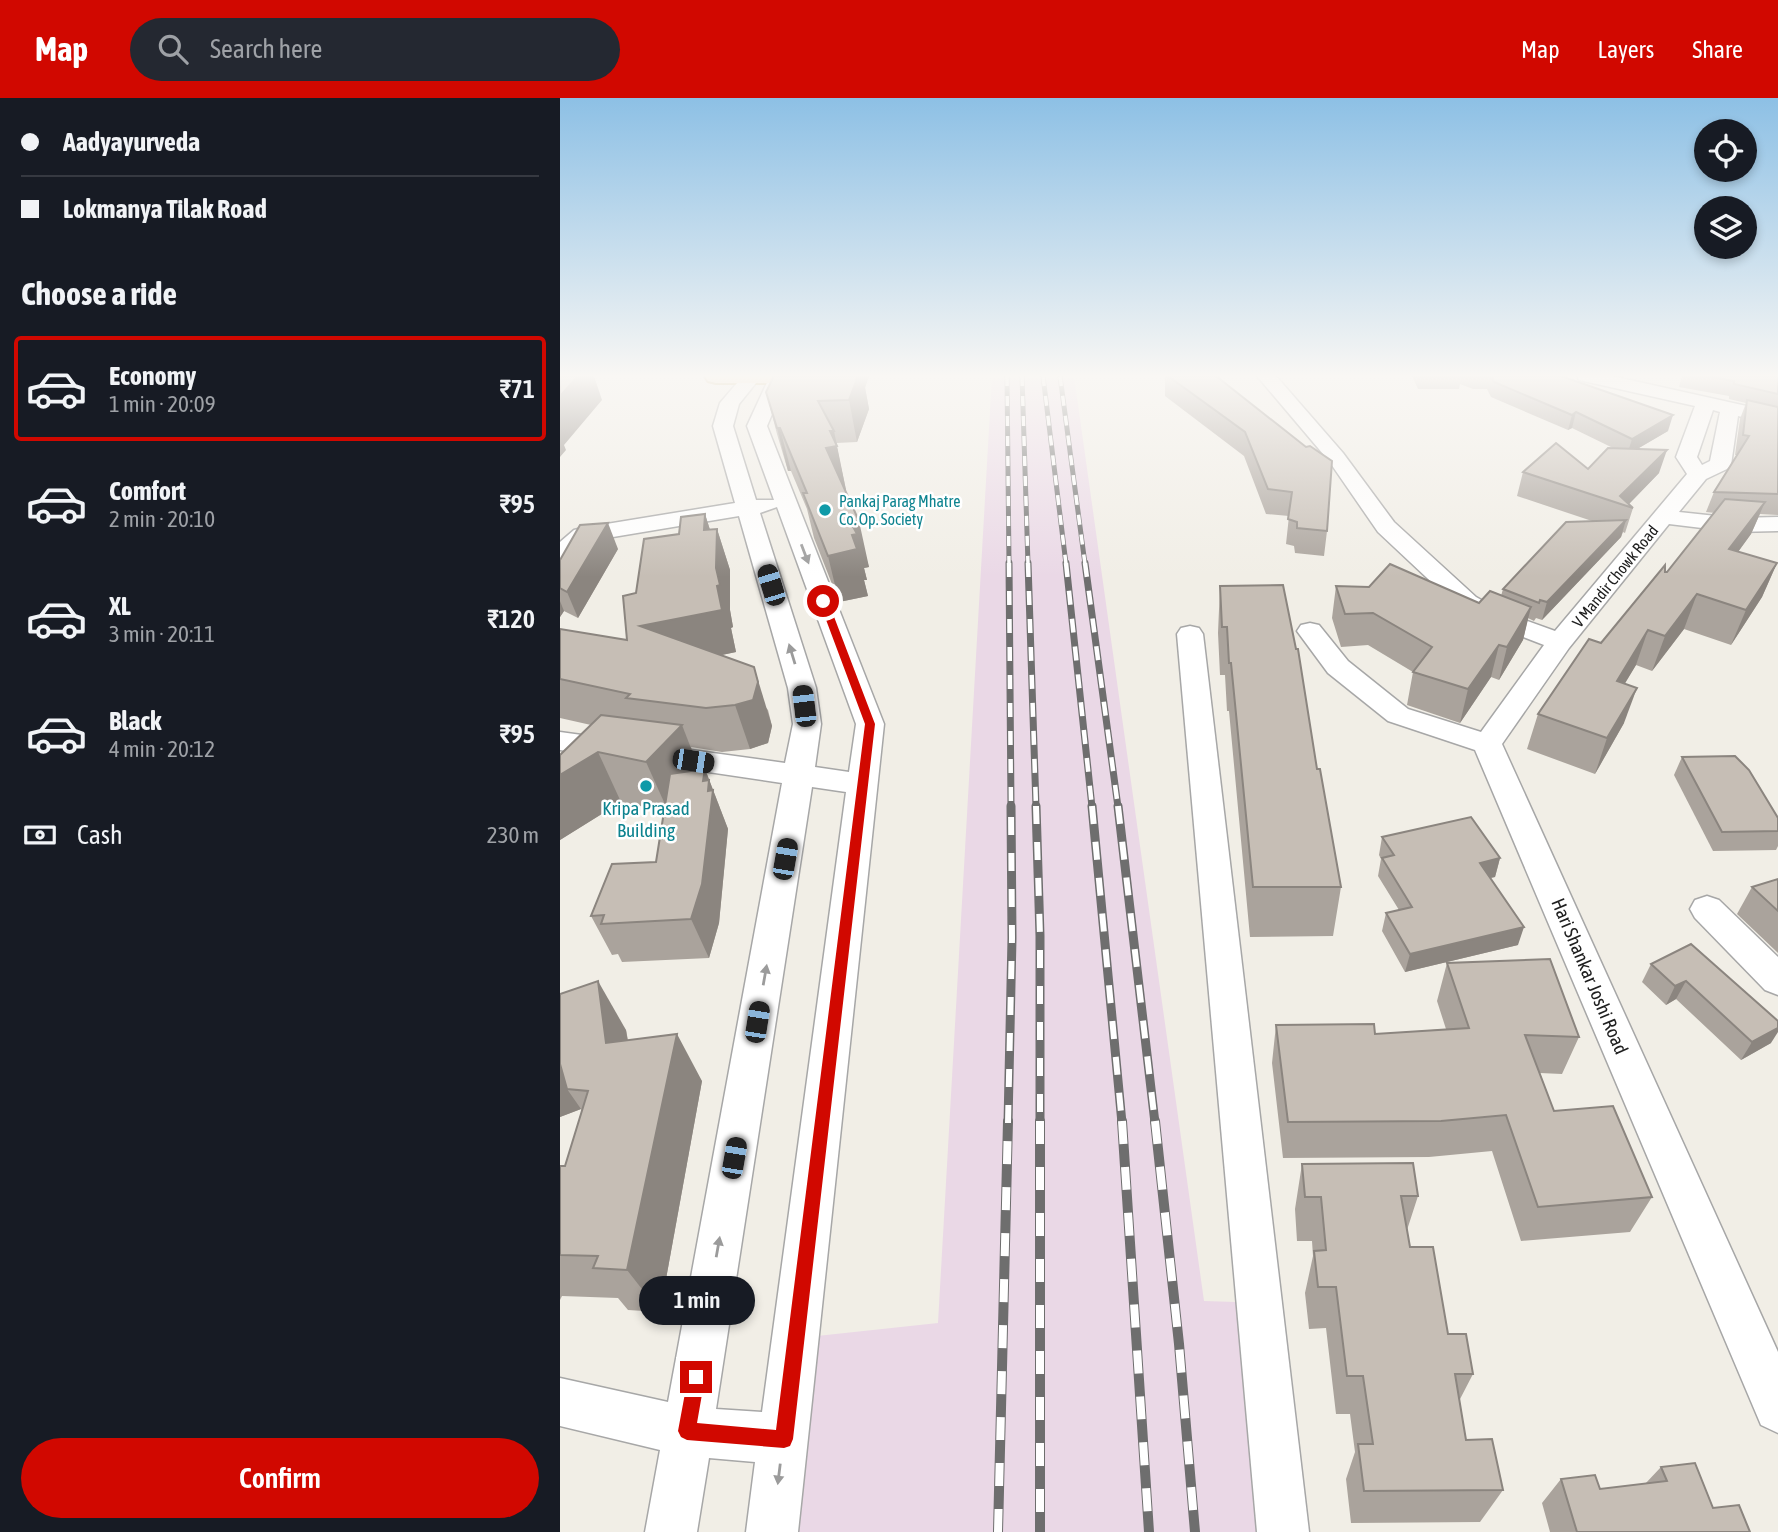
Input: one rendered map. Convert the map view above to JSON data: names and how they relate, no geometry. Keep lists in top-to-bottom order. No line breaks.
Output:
{"streets":{"street":["V Mandir Chowk Road","Hari Shankar Joshi Road"]},"crossings":[["V Mandir Chowk Road","Hari Shankar Joshi Road"]],"places":["Pankaj Parag Mhatre Co. Op. Society","Kripa Prasad Building"],"page":{"header":"Map","search":"Search here","nav":["Map","Layers","Share"],"banner":["Aadyayurveda","Lokmanya Tilak Road"],"heading":"Choose a ride","list":[{"name":"Economy","note":"1 min · 20:09","value":"₹71"},{"name":"Comfort","note":"2 min · 20:10","value":"₹95"},{"name":"XL","note":"3 min · 20:11","value":"₹120"},{"name":"Black","note":"4 min · 20:12","value":"₹95"}],"pay":["Cash","230 m"],"bubble":"1 min","buttons":"Confirm"}}
